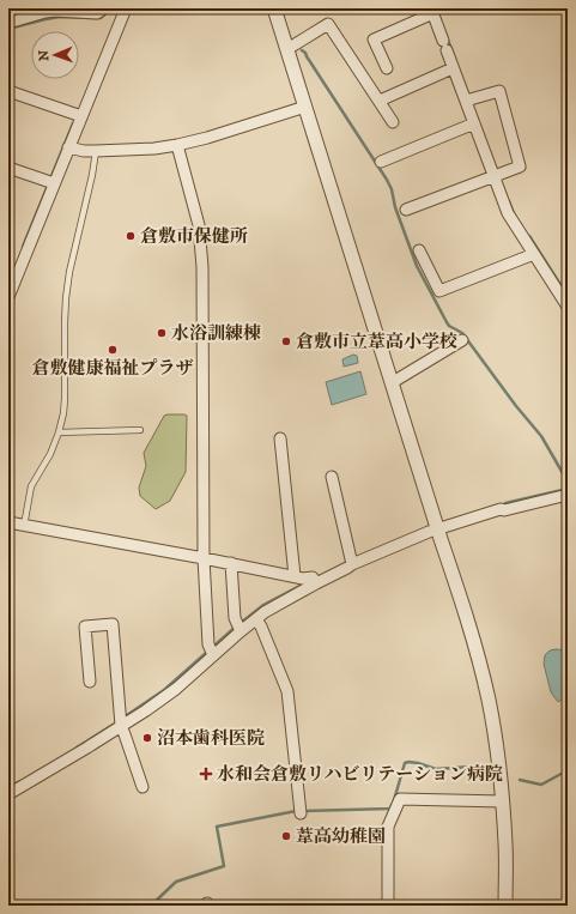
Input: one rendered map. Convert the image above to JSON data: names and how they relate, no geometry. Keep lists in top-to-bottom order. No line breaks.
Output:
{"places":{"other":["倉敷市保健所","水浴訓練棟","倉敷市立葦高小学校","倉敷健康福祉プラザ","沼本歯科医院","葦高幼稚園"],"health":["水和会倉敷リハビリテーション病院"]},"north":"left"}
